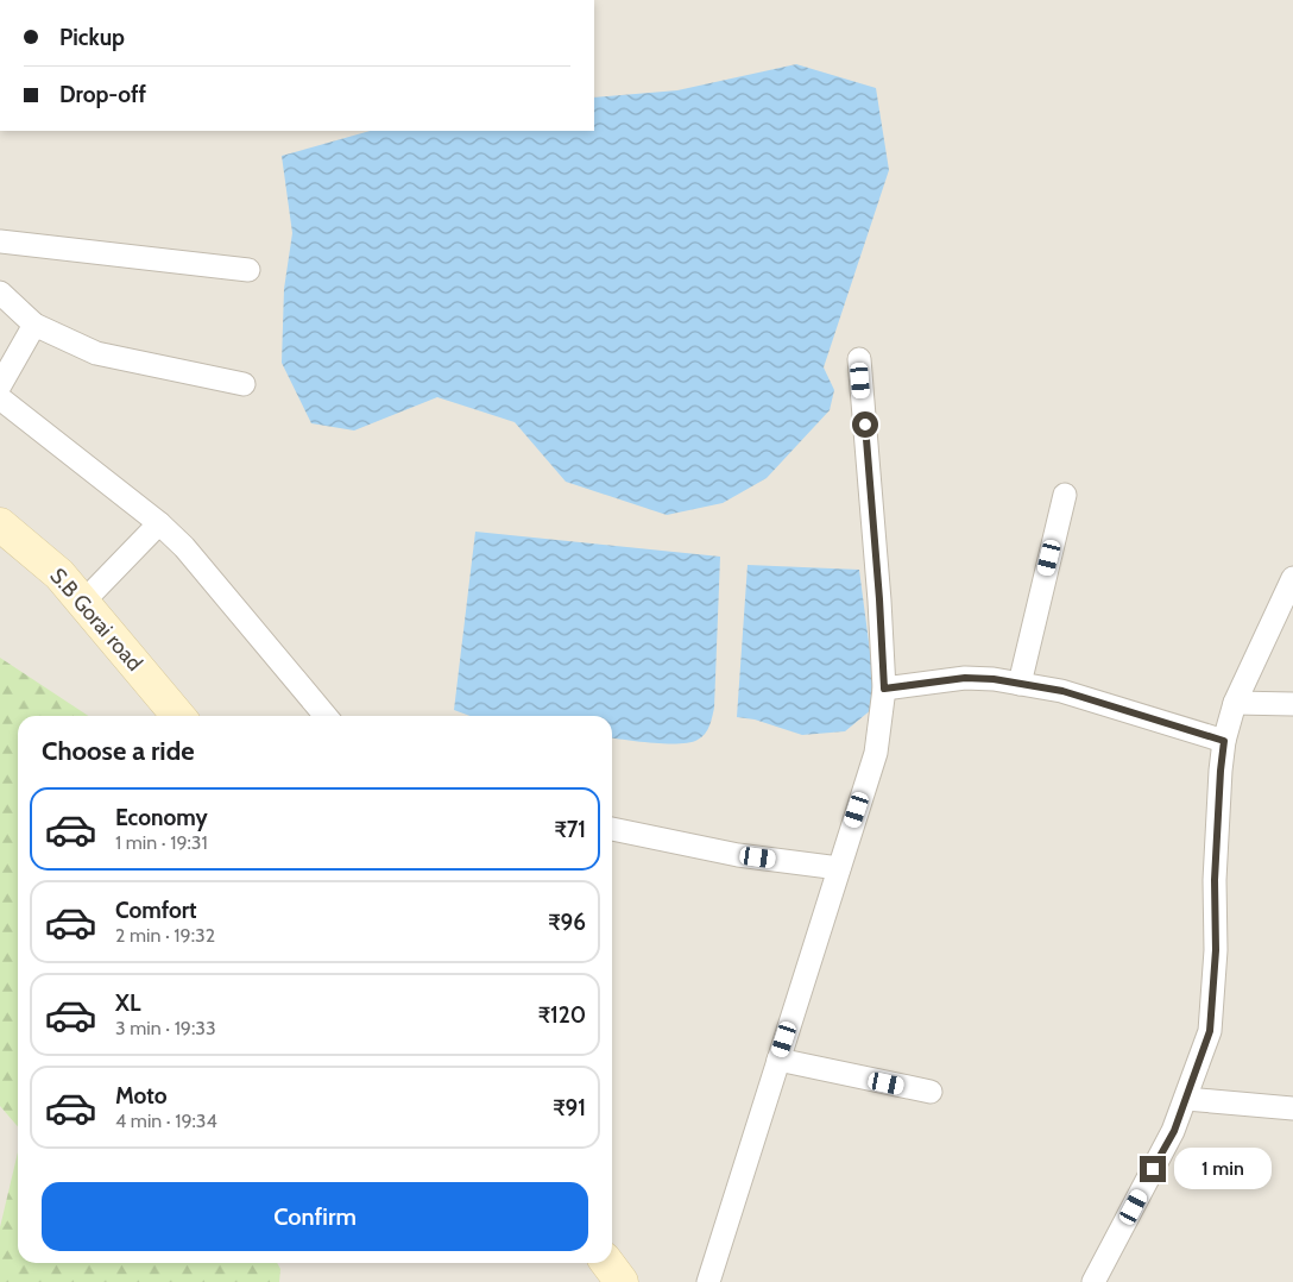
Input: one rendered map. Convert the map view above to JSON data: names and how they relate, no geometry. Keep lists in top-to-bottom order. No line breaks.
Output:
{"streets":{"street":["S.B Gorai road"]},"page":{"banner":["Pickup","Drop-off"],"heading":"Choose a ride","list":[{"name":"Economy","note":"1 min · 19:31","value":"₹71"},{"name":"Comfort","note":"2 min · 19:32","value":"₹96"},{"name":"XL","note":"3 min · 19:33","value":"₹120"},{"name":"Moto","note":"4 min · 19:34","value":"₹91"}],"bubble":"1 min","buttons":"Confirm"}}
